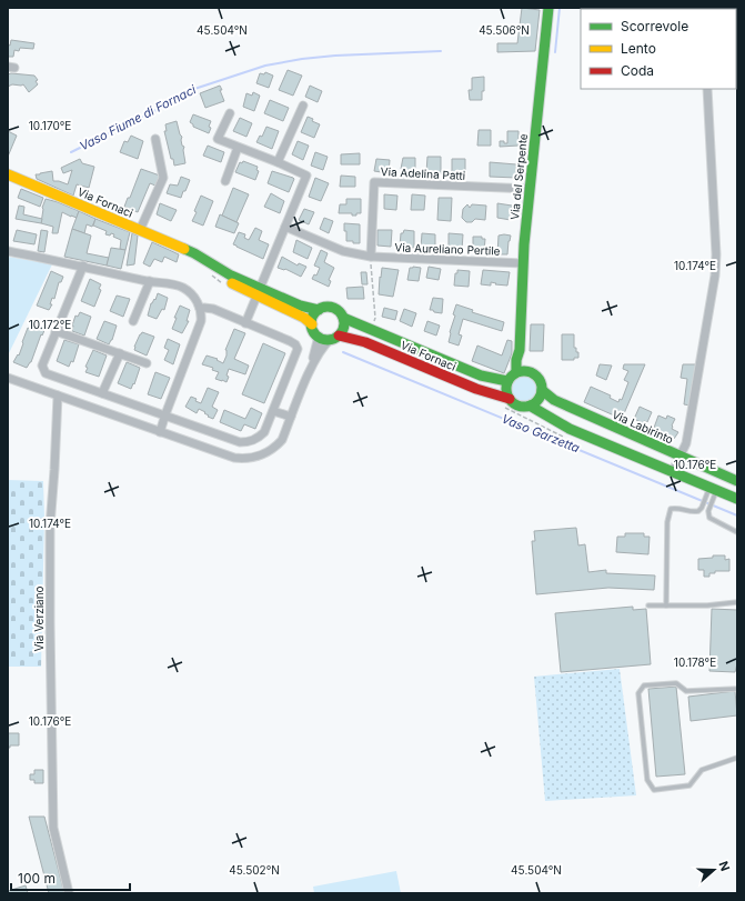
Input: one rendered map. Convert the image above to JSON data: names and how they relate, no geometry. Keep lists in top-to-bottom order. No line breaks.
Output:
{"streets":{"street":["Via Adelina Patti","Via del Serpente","Via Fornaci","Via Aureliano Pertile","Via Labirinto","Via Verziano"]},"crossings":[["Via Adelina Patti","Via del Serpente"],["Via Adelina Patti","Via Aureliano Pertile"],["Via del Serpente","Via Fornaci"],["Via del Serpente","Via Aureliano Pertile"],["Via del Serpente","Via Labirinto"],["Via Fornaci","Via Labirinto"]],"water":["Vaso Fiume di Fornaci","Vaso Garzetta"],"legend":["Scorrevole","Lento","Coda"],"scale_bar":"100 m","north":"right","coordinates":["45.504°N","45.506°N","10.170°E","10.174°E","10.172°E","10.176°E","10.178°E","45.502°N"]}
